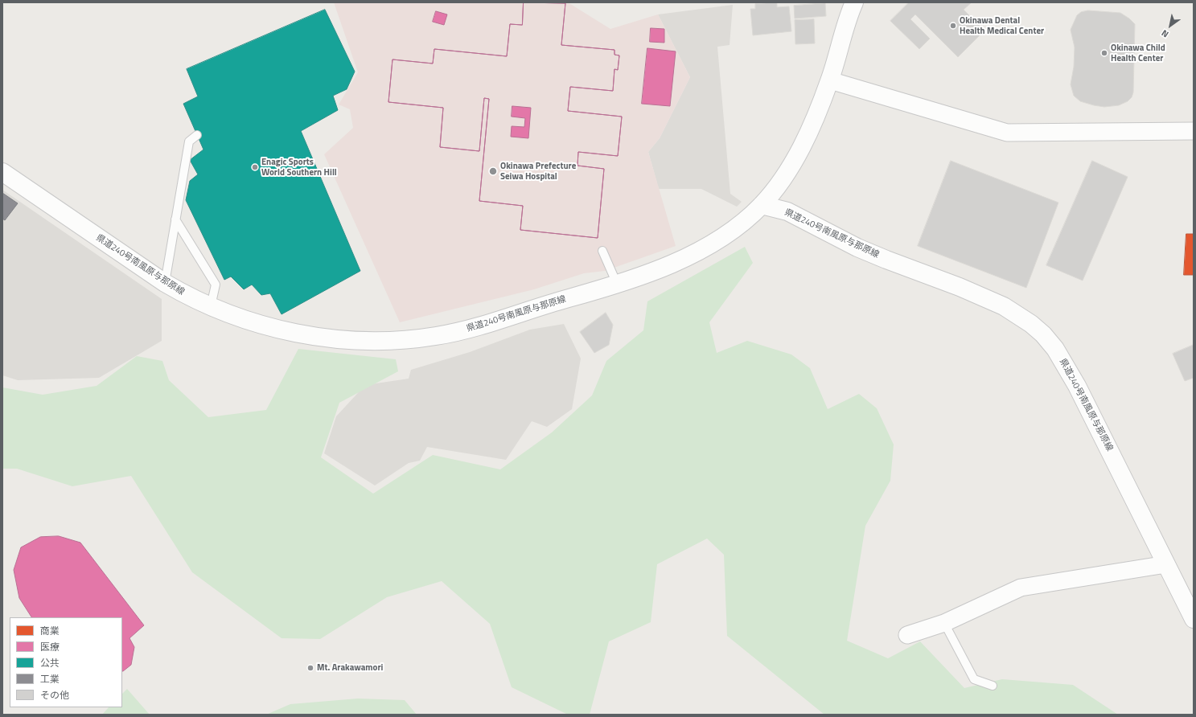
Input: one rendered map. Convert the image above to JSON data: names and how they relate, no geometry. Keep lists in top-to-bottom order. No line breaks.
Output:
{"streets":{"main road":["県道240号南風原与那原線"]},"places":["Okinawa Dental Health Medical Center","Okinawa Child Health Center","Enagic Sports World Southern Hill","Okinawa Prefecture Seiwa Hospital","Mt. Arakawamori"],"legend":["商業","医療","公共","工業","その他"],"north":"bottom left"}
